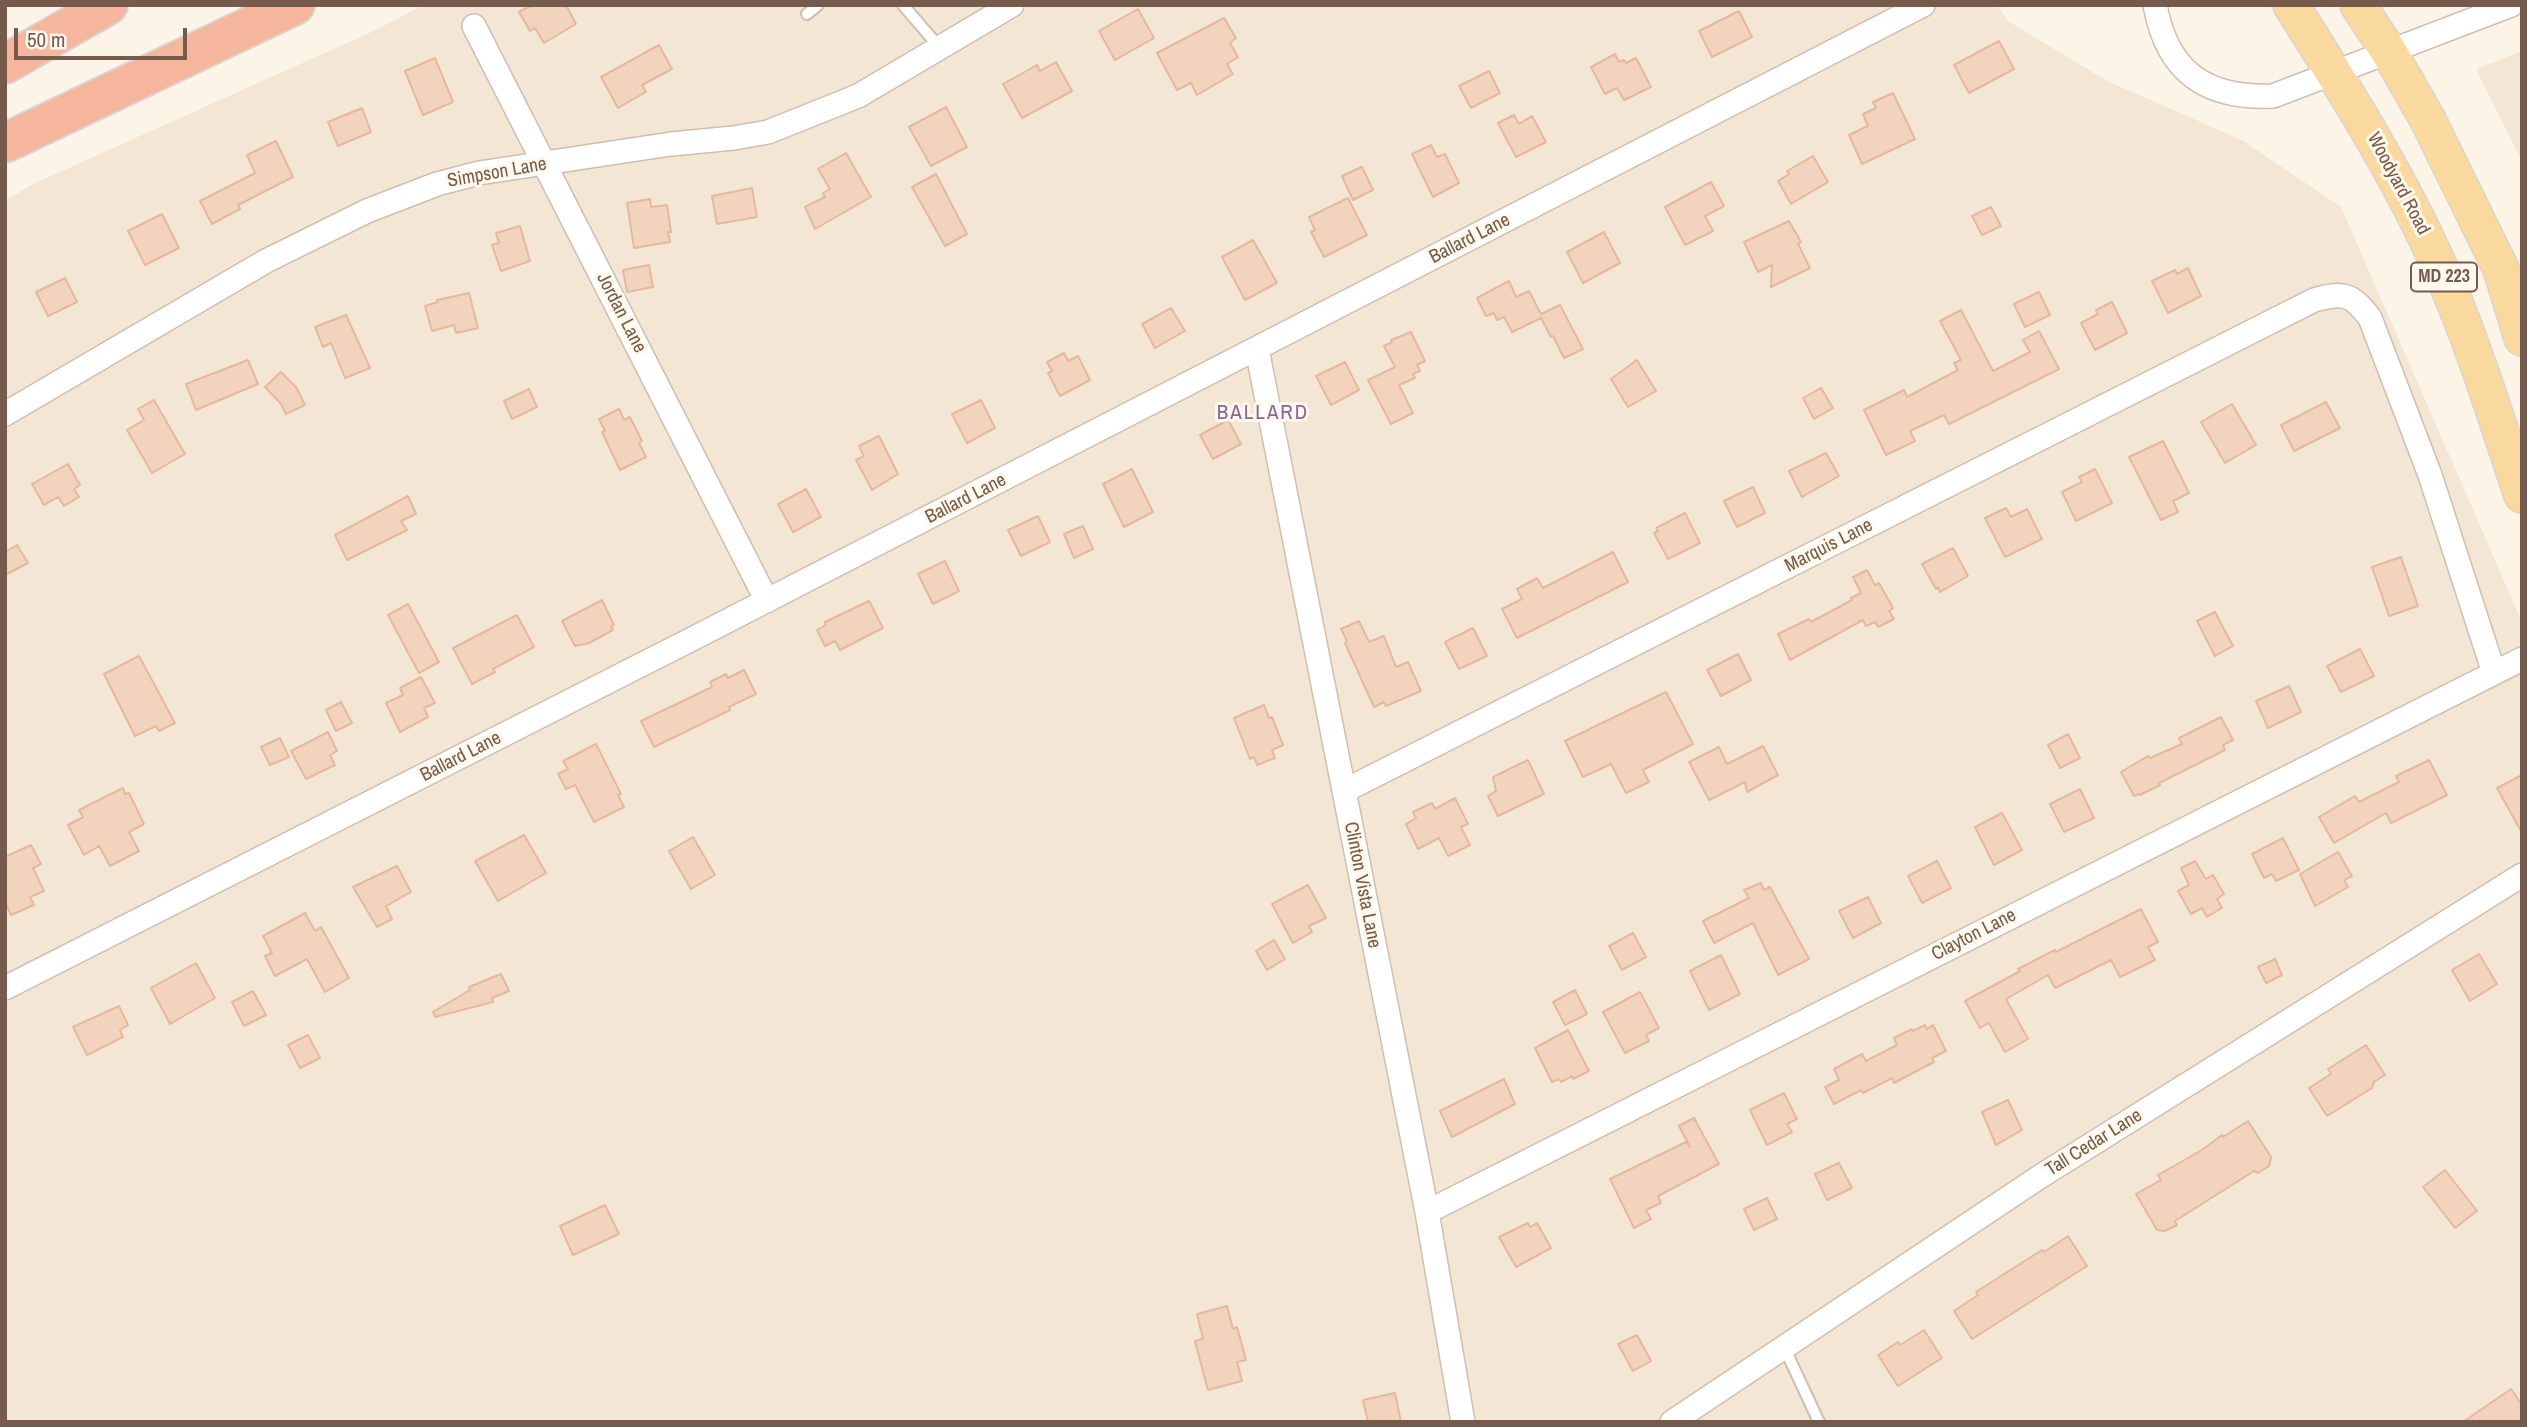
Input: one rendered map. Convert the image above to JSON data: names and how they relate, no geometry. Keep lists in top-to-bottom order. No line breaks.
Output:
{"streets":{"main road":["Woodyard Road","MD 223"],"street":["Simpson Lane","Ballard Lane","Jordan Lane","Marquis Lane","Clinton Vista Lane","Clayton Lane","Tall Cedar Lane"]},"crossings":[["Simpson Lane","Jordan Lane"],["Ballard Lane","Jordan Lane"],["Ballard Lane","Clinton Vista Lane"],["Marquis Lane","Clinton Vista Lane"],["Marquis Lane","Clayton Lane"],["Clinton Vista Lane","Clayton Lane"]],"districts":["BALLARD"],"scale_bar":"50 m"}
